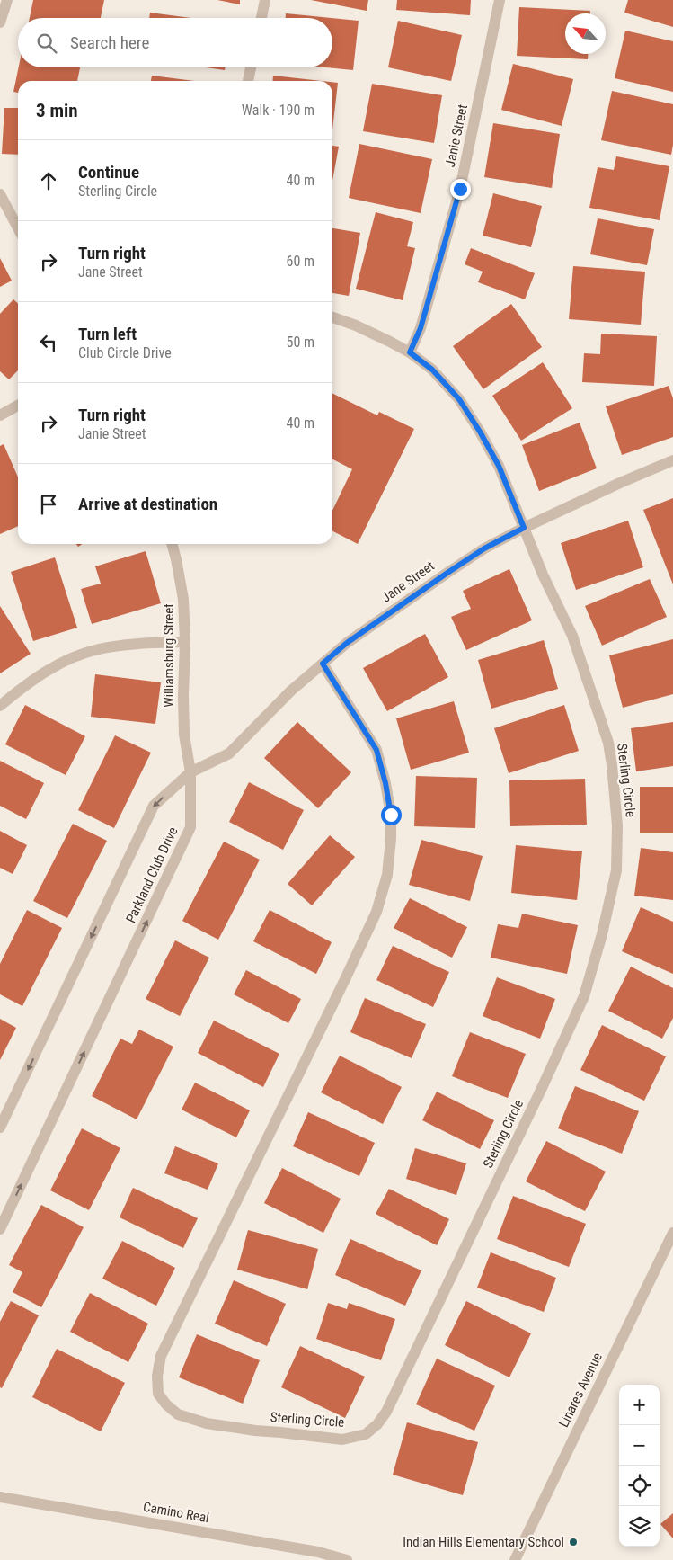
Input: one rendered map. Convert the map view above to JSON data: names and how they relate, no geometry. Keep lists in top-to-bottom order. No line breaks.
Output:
{"streets":{"street":["Janie Street","Jane Street","Williamsburg Street","Sterling Circle","Parkland Club Drive","Linares Avenue","Camino Real"]},"crossings":[["Janie Street","Sterling Circle"],["Jane Street","Williamsburg Street"],["Jane Street","Sterling Circle"],["Jane Street","Parkland Club Drive"],["Williamsburg Street","Parkland Club Drive"]],"places":["Indian Hills Elementary School"],"north":"top left","page":{"search":"Search here","heading":["3 min","Walk · 190 m"],"list":[["Continue","Sterling Circle","40 m"],["Turn right","Jane Street","60 m"],["Turn left","Club Circle Drive","50 m"],["Turn right","Janie Street","40 m"],"Arrive at destination"],"map_buttons":["+","−"]}}
